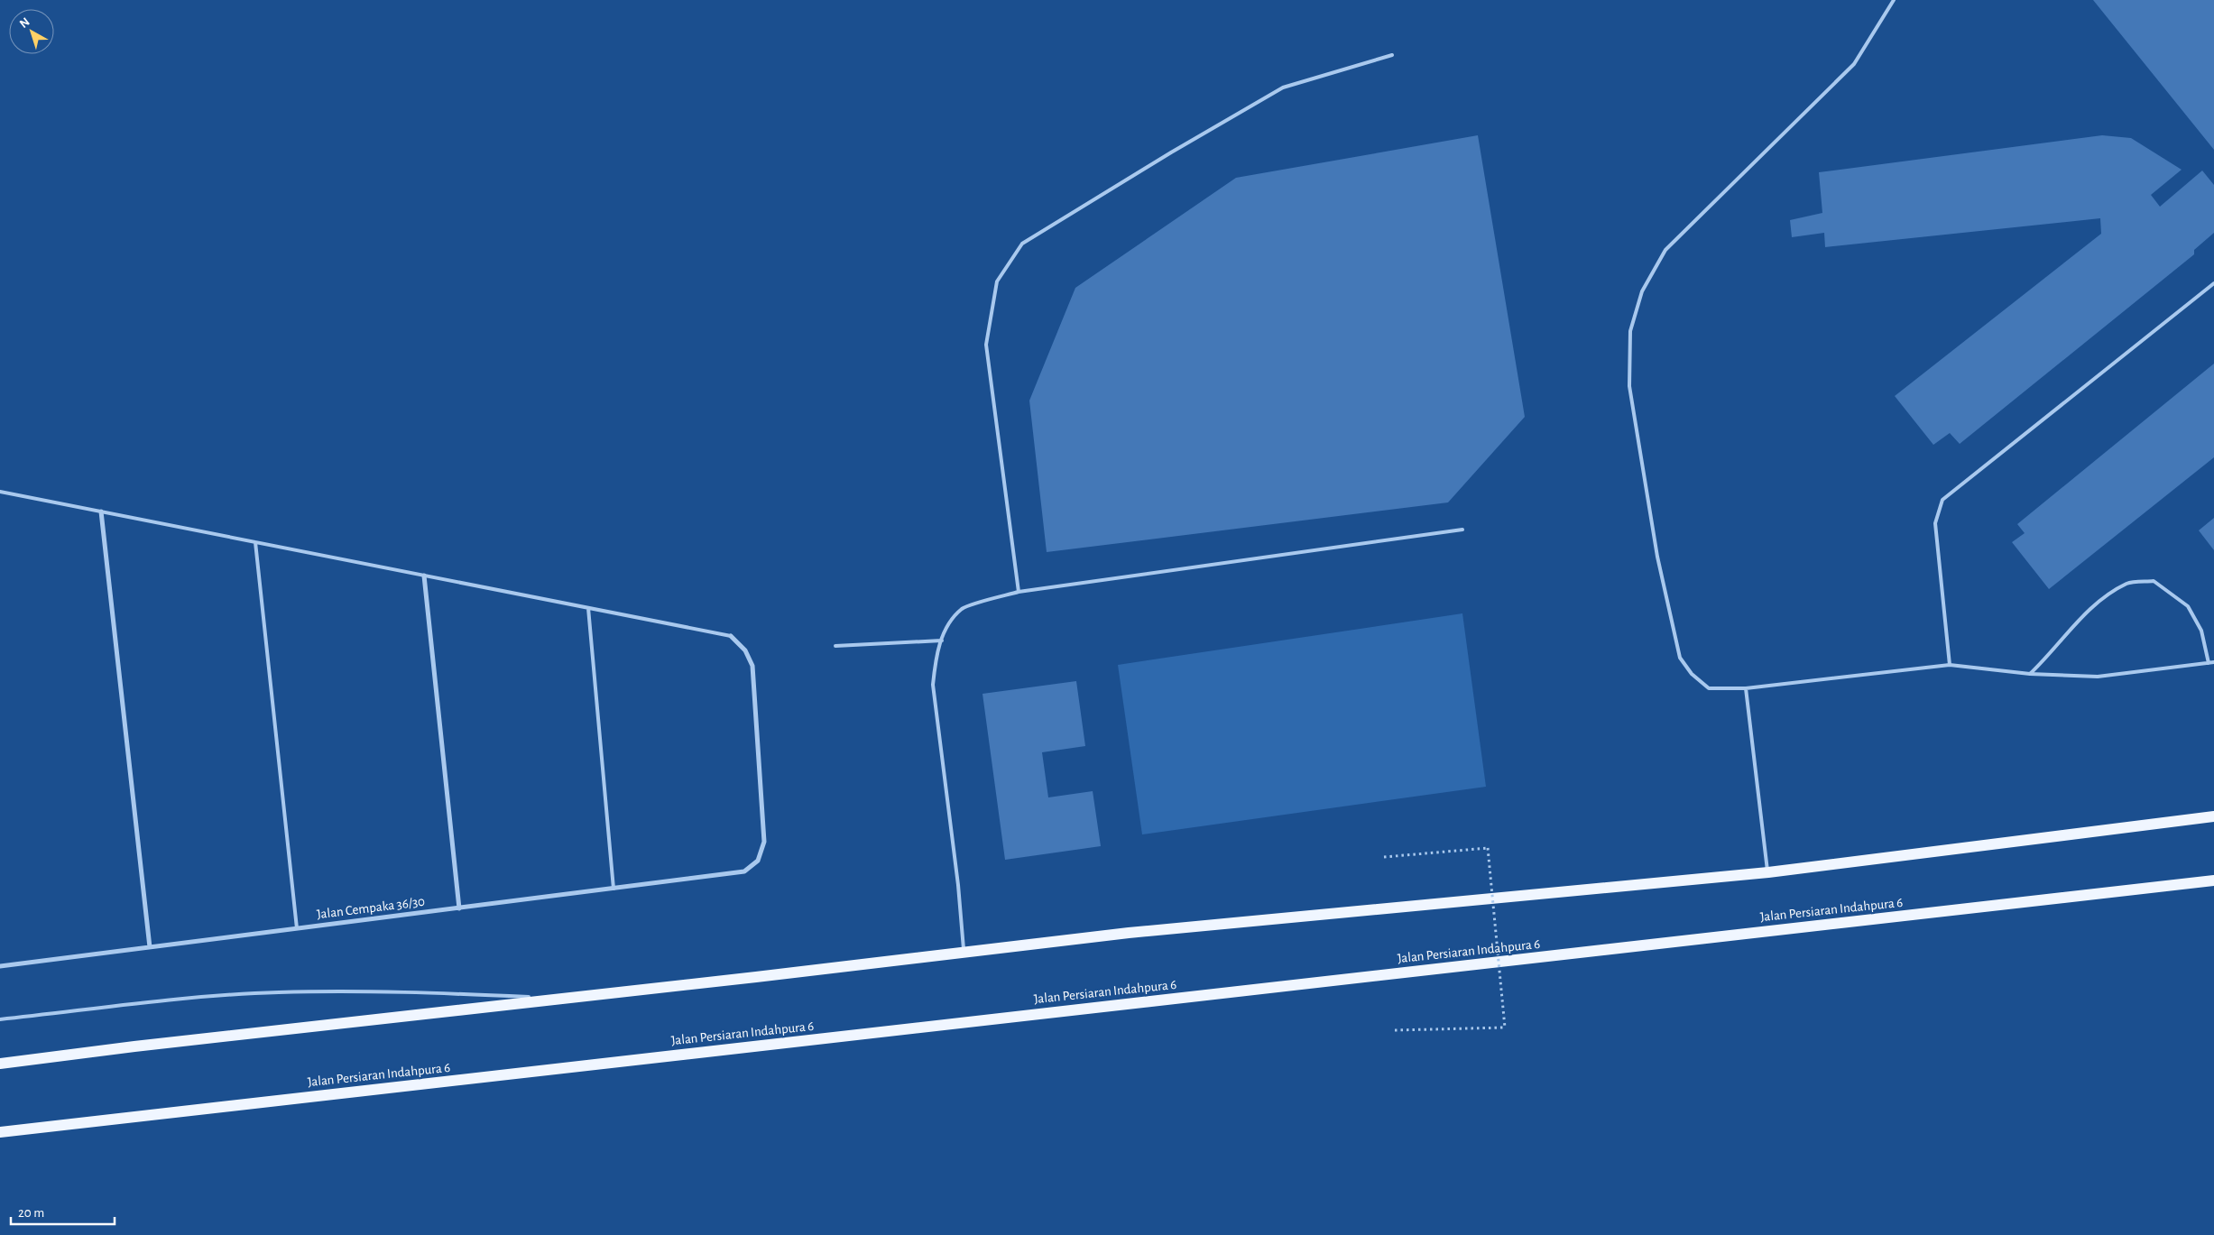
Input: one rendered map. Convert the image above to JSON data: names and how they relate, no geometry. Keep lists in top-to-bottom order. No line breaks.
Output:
{"streets":{"main road":["Jalan Persiaran Indahpura 6"],"street":["Jalan Cempaka 36/30"]},"scale_bar":"20 m","north":"top left"}
